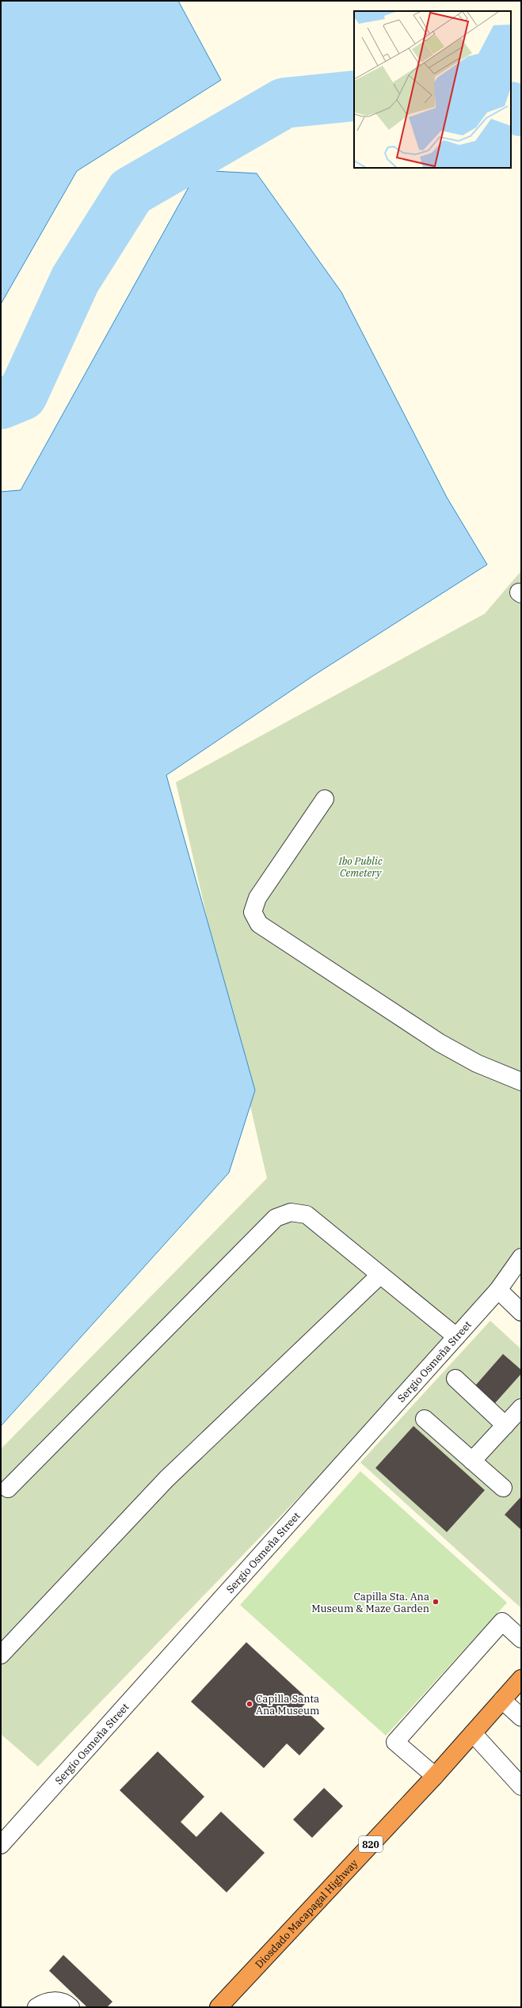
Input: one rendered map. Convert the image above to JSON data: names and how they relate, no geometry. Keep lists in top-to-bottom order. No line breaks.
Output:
{"streets":{"highway":["820","Diosdado Macapagal Highway"],"street":["Sergio Osmeña Street"]},"parks":["Ibo Public Cemetery"],"places":["Capilla Sta. Ana Museum & Maze Garden","Capilla Santa Ana Museum"]}
